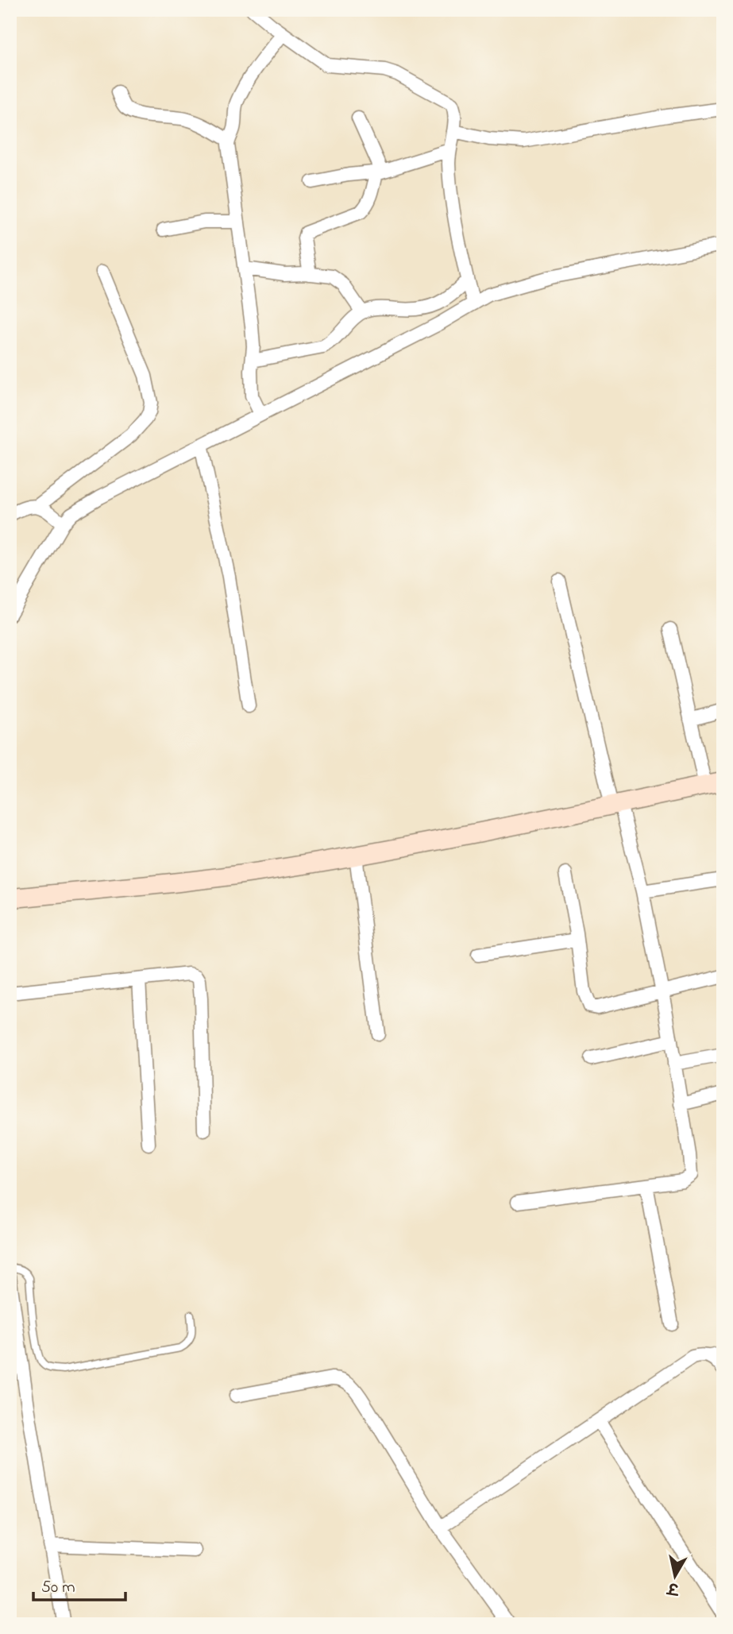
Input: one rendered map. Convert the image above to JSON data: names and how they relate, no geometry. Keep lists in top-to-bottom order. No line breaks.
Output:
{"scale_bar":"50 m","north":"bottom"}
